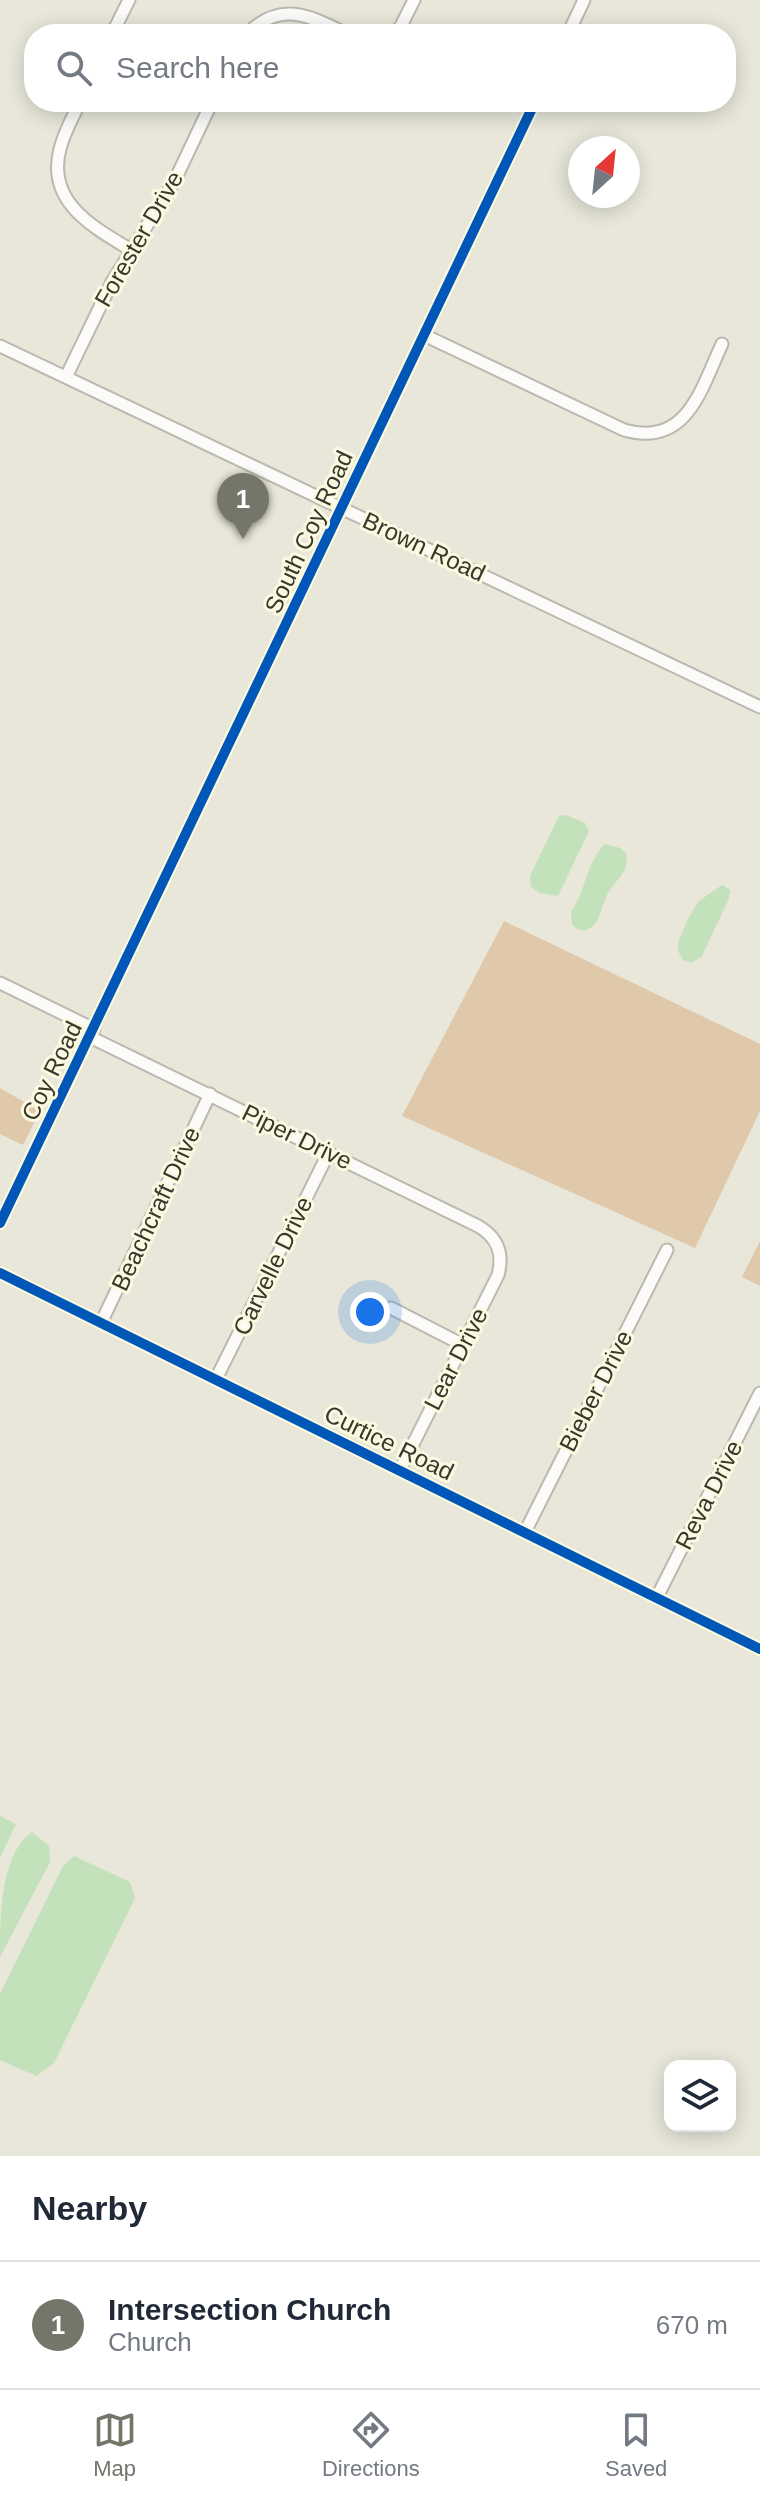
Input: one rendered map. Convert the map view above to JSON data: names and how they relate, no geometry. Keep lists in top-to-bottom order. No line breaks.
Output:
{"streets":{"street":["Forester Drive","South Coy Road","Brown Road","Coy Road","Piper Drive","Beachcraft Drive","Carvelle Drive","Lear Drive","Bieber Drive","Curtice Road","Reva Drive"]},"crossings":[["Forester Drive","Brown Road"],["South Coy Road","Brown Road"],["South Coy Road","Coy Road"],["Coy Road","Piper Drive"],["Piper Drive","Beachcraft Drive"],["Piper Drive","Carvelle Drive"],["Piper Drive","Lear Drive"],["Beachcraft Drive","Curtice Road"],["Carvelle Drive","Curtice Road"],["Lear Drive","Curtice Road"],["Bieber Drive","Curtice Road"],["Curtice Road","Reva Drive"]],"north":"top right","page":{"search":"Search here","pins":"1","heading":"Nearby","list":[{"mark":"1","name":"Intersection Church","note":"Church","value":"670 m"}],"nav":["Map","Directions","Saved"]}}
